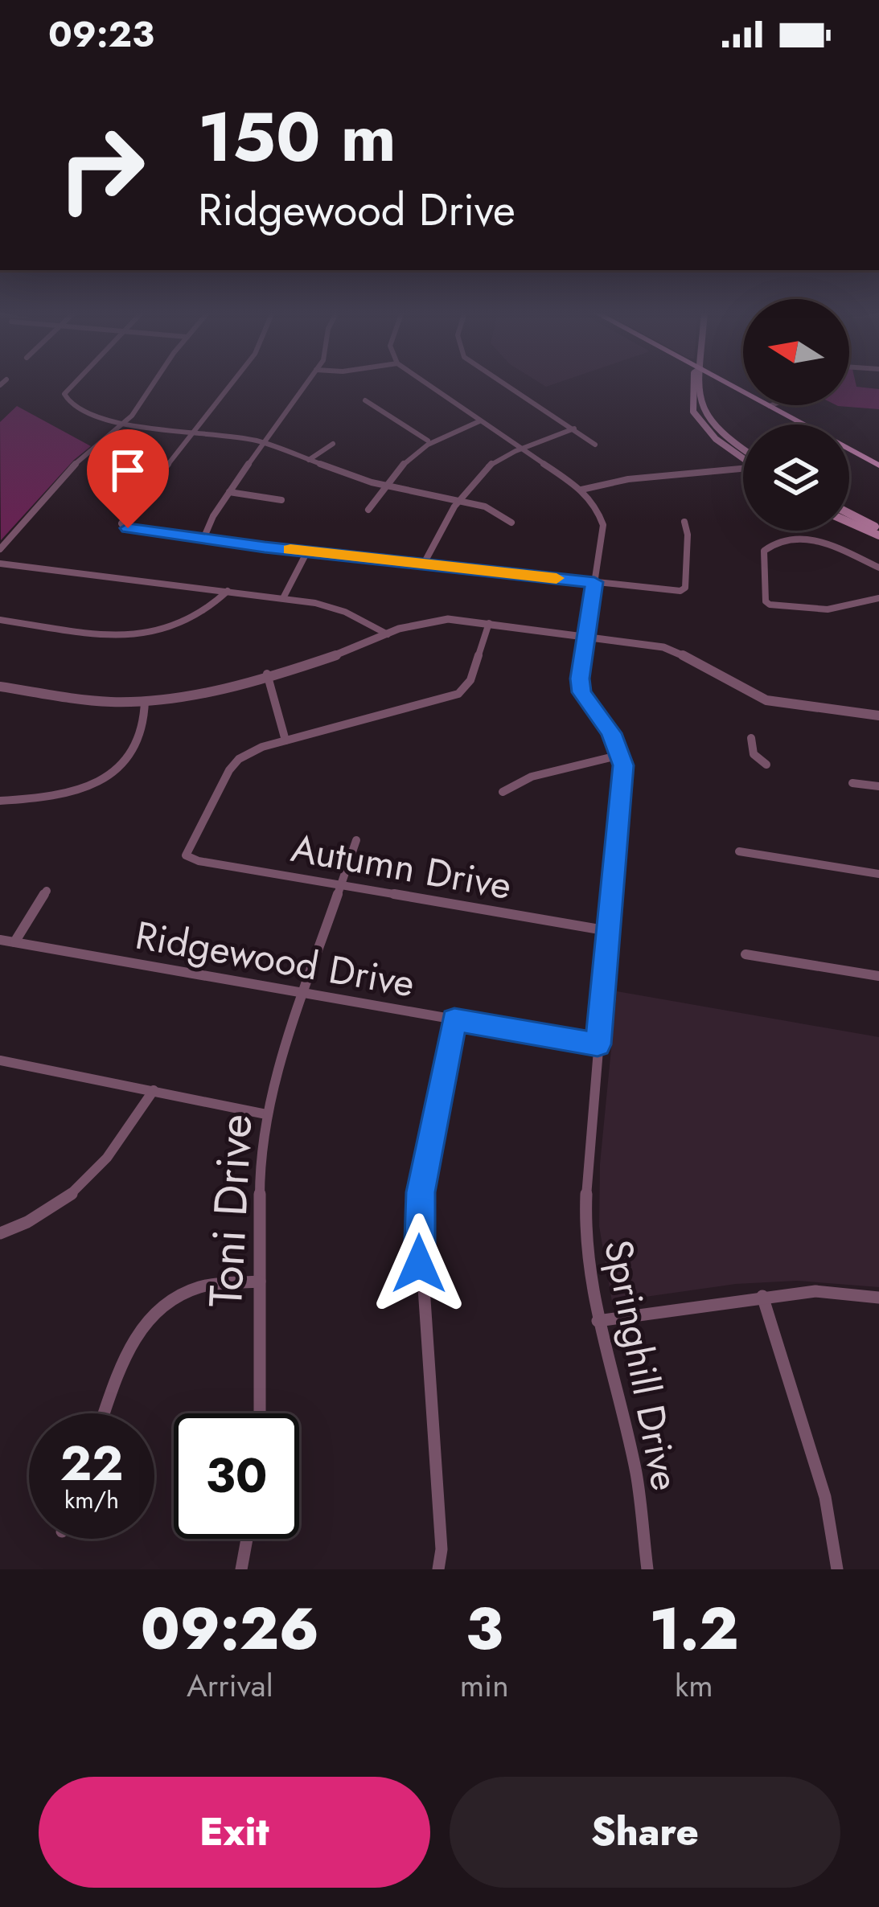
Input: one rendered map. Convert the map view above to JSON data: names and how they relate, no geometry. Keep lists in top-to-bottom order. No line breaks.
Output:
{"streets":{"street":["Autumn Drive","Ridgewood Drive","Toni Drive","Springhill Drive"]},"crossings":[["Autumn Drive","Toni Drive"],["Autumn Drive","Springhill Drive"],["Ridgewood Drive","Toni Drive"],["Ridgewood Drive","Springhill Drive"]],"north":"left","page":{"status":"09:23","turn":["150 m","Ridgewood Drive"],"speed":"22 km/h","limit":"30","eta":["09:26","Arrival","3","min","1.2","km"],"buttons":["Exit","Share"]}}
